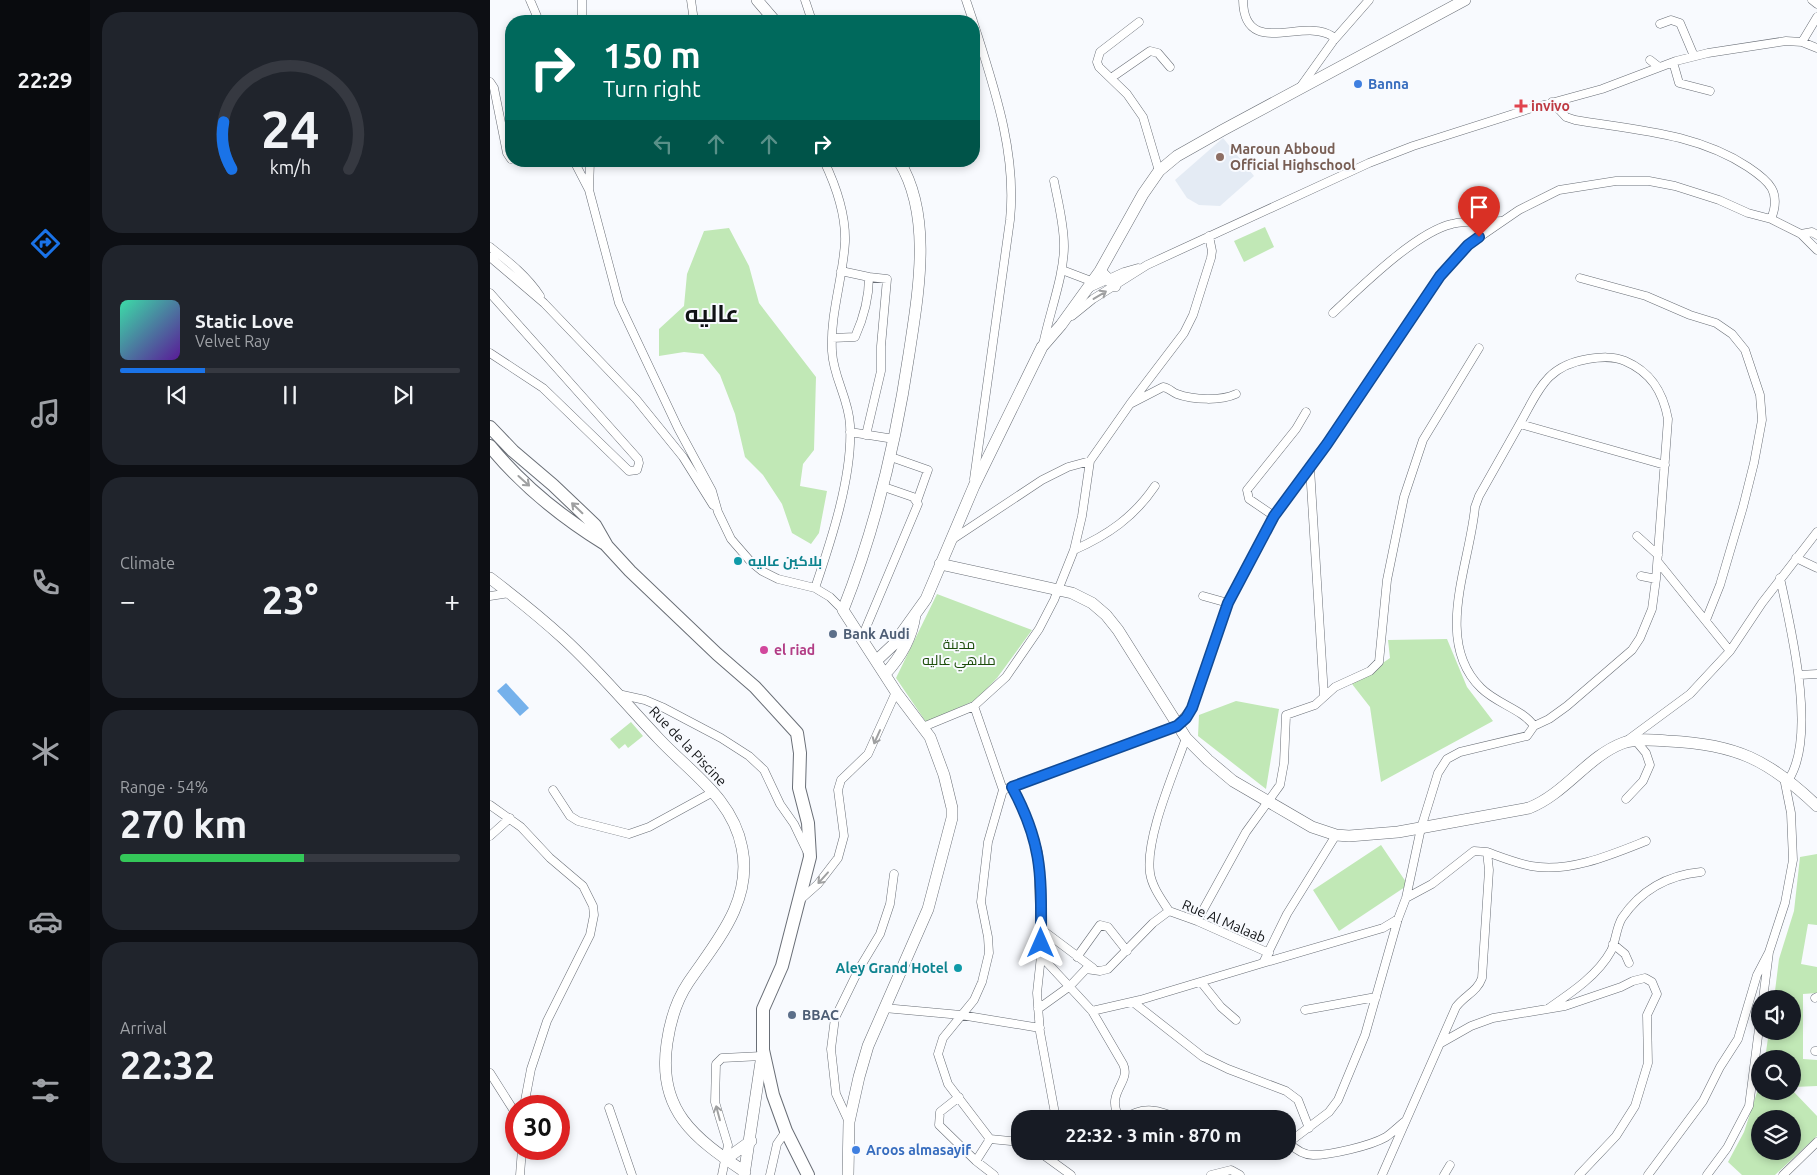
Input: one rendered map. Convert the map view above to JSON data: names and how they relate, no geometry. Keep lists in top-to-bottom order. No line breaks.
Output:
{"streets":{"main road":["Rue de la Piscine"],"street":["Rue Al Malaab"]},"districts":["عاليه"],"parks":["مدينة ملاهي عاليه"],"places":{"other":["Banna","Maroun Abboud Official Highschool","بلاكين عاليه","Bank Audi","el riad","Aley Grand Hotel","BBAC","Aroos almasayif"],"health":["invivo"]},"page":{"tabs":"22:29","turn":["150 m","Turn right"],"song":["Static Love","Velvet Ray"],"tile":["Climate",["Range · 54%","270 km"],["Arrival","22:32"]],"heat":["−","23°","+"],"limit":"30","trip":"22:32 · 3 min · 870 m","gauge":["24","km/h"]}}
